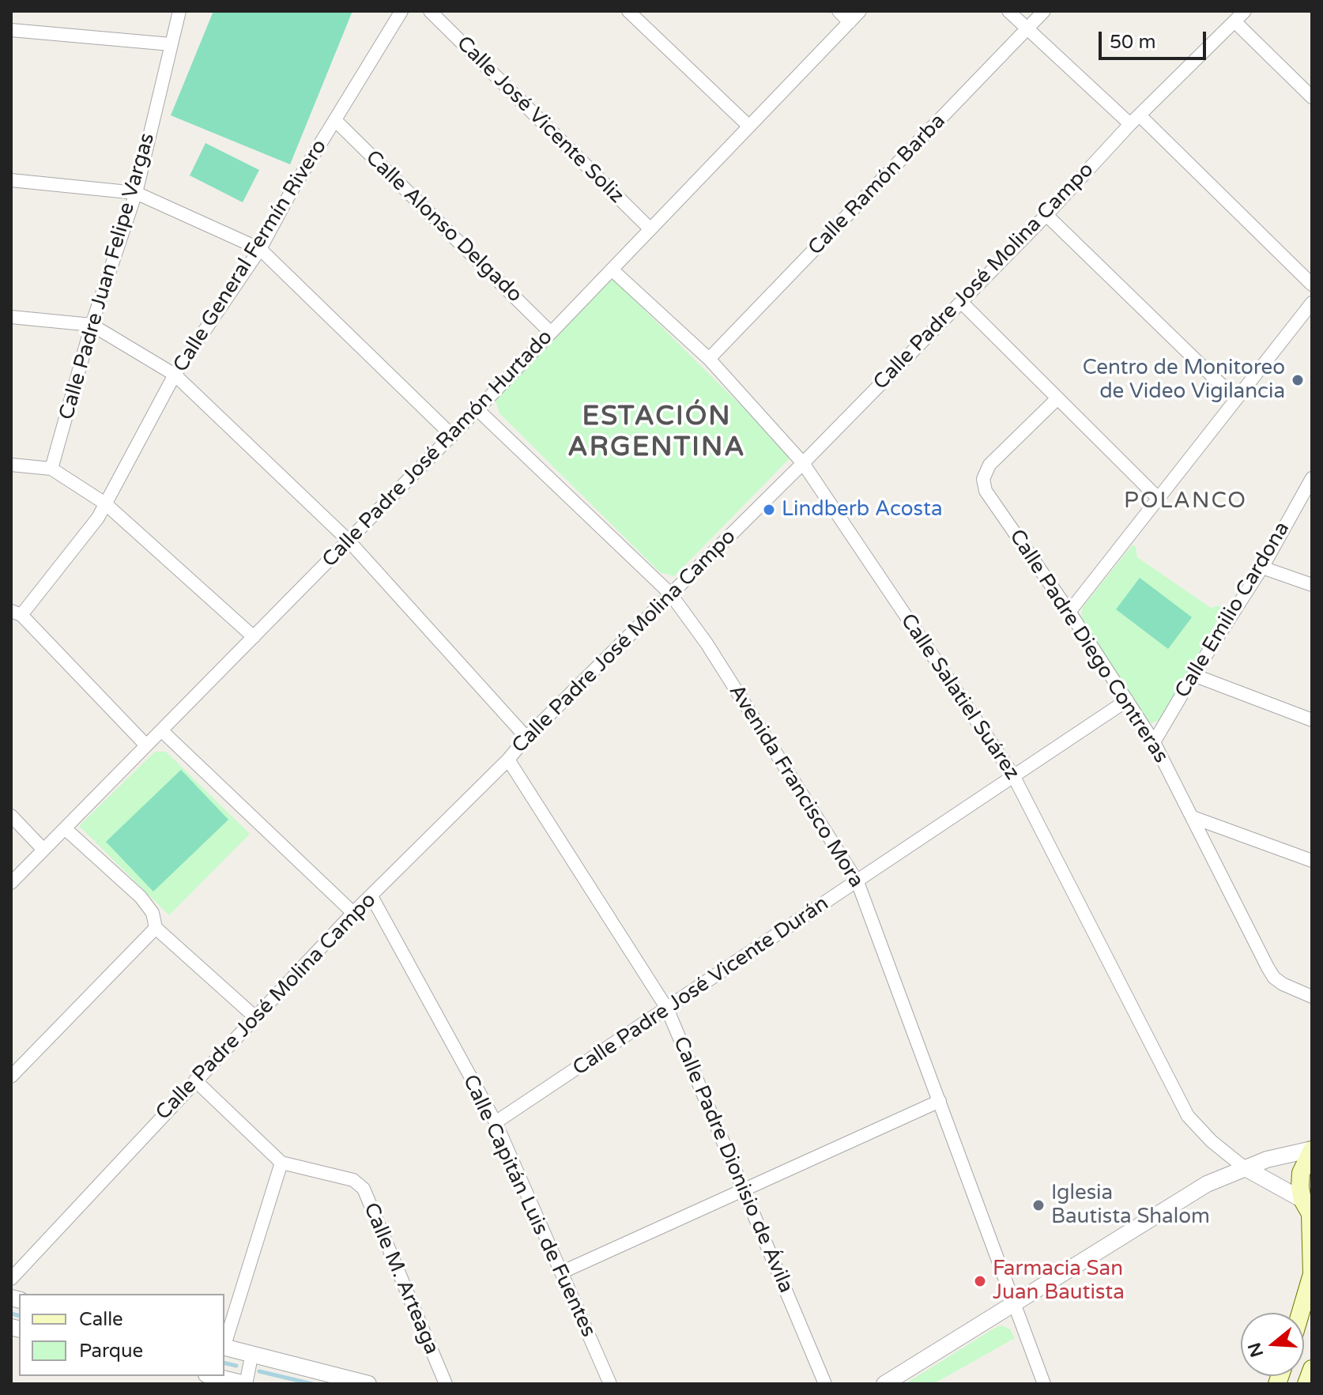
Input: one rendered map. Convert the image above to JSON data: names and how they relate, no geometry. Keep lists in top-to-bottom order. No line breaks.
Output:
{"streets":{"street":["Calle José Vicente Soliz","Calle Ramón Barba","Calle Alonso Delgado","Calle General Fermín Rivero","Calle Padre Juan Felipe Vargas","Calle Padre José Molina Campo","Calle Padre José Ramón Hurtado","Calle Emilio Cardona","Calle Padre Diego Contreras","Calle Salatiel Suárez","Avenida Francisco Mora","Calle Padre José Vicente Durán","Calle Padre Dionisio de Ávila","Calle Capitán Luis de Fuentes","Calle M. Arteaga"]},"crossings":[["Calle José Vicente Soliz","Calle Padre José Ramón Hurtado"],["Calle Ramón Barba","Calle Salatiel Suárez"],["Calle Alonso Delgado","Calle General Fermín Rivero"],["Calle Alonso Delgado","Calle Padre José Ramón Hurtado"],["Calle Padre José Molina Campo","Calle Salatiel Suárez"],["Calle Padre José Molina Campo","Avenida Francisco Mora"],["Calle Padre José Molina Campo","Calle Padre Dionisio de Ávila"],["Calle Padre José Molina Campo","Calle Capitán Luis de Fuentes"],["Calle Padre José Ramón Hurtado","Calle Salatiel Suárez"],["Calle Padre José Ramón Hurtado","Avenida Francisco Mora"],["Calle Emilio Cardona","Calle Padre Diego Contreras"],["Calle Padre Diego Contreras","Calle Padre José Vicente Durán"],["Calle Salatiel Suárez","Calle Padre José Vicente Durán"],["Avenida Francisco Mora","Calle Padre José Vicente Durán"],["Calle Padre José Vicente Durán","Calle Padre Dionisio de Ávila"],["Calle Padre José Vicente Durán","Calle Capitán Luis de Fuentes"]],"districts":["ESTACIÓN ARGENTINA","POLANCO"],"places":["Centro de Monitoreo de Video Vigilancia","Lindberb Acosta","Iglesia Bautista Shalom","Farmacia San Juan Bautista"],"legend":["Calle","Parque"],"scale_bar":"50 m","north":"left"}
